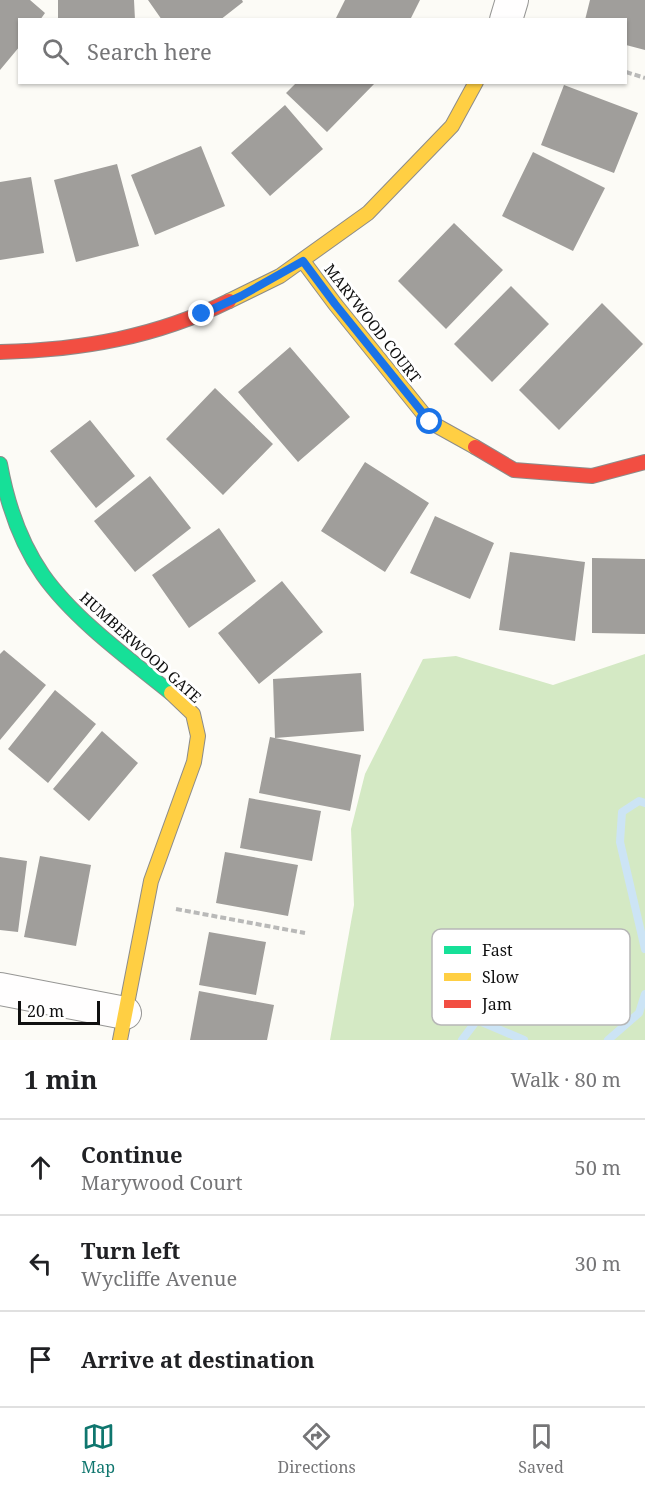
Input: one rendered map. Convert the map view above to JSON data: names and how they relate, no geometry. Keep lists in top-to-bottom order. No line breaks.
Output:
{"streets":{"street":["MARYWOOD COURT","HUMBERWOOD GATE"]},"legend":["Fast","Slow","Jam"],"scale_bar":"20 m","page":{"search":"Search here","scale":"20 m","heading":["1 min","Walk · 80 m"],"list":[["Continue","Marywood Court","50 m"],["Turn left","Wycliffe Avenue","30 m"],"Arrive at destination"],"nav":["Map","Directions","Saved"]}}
